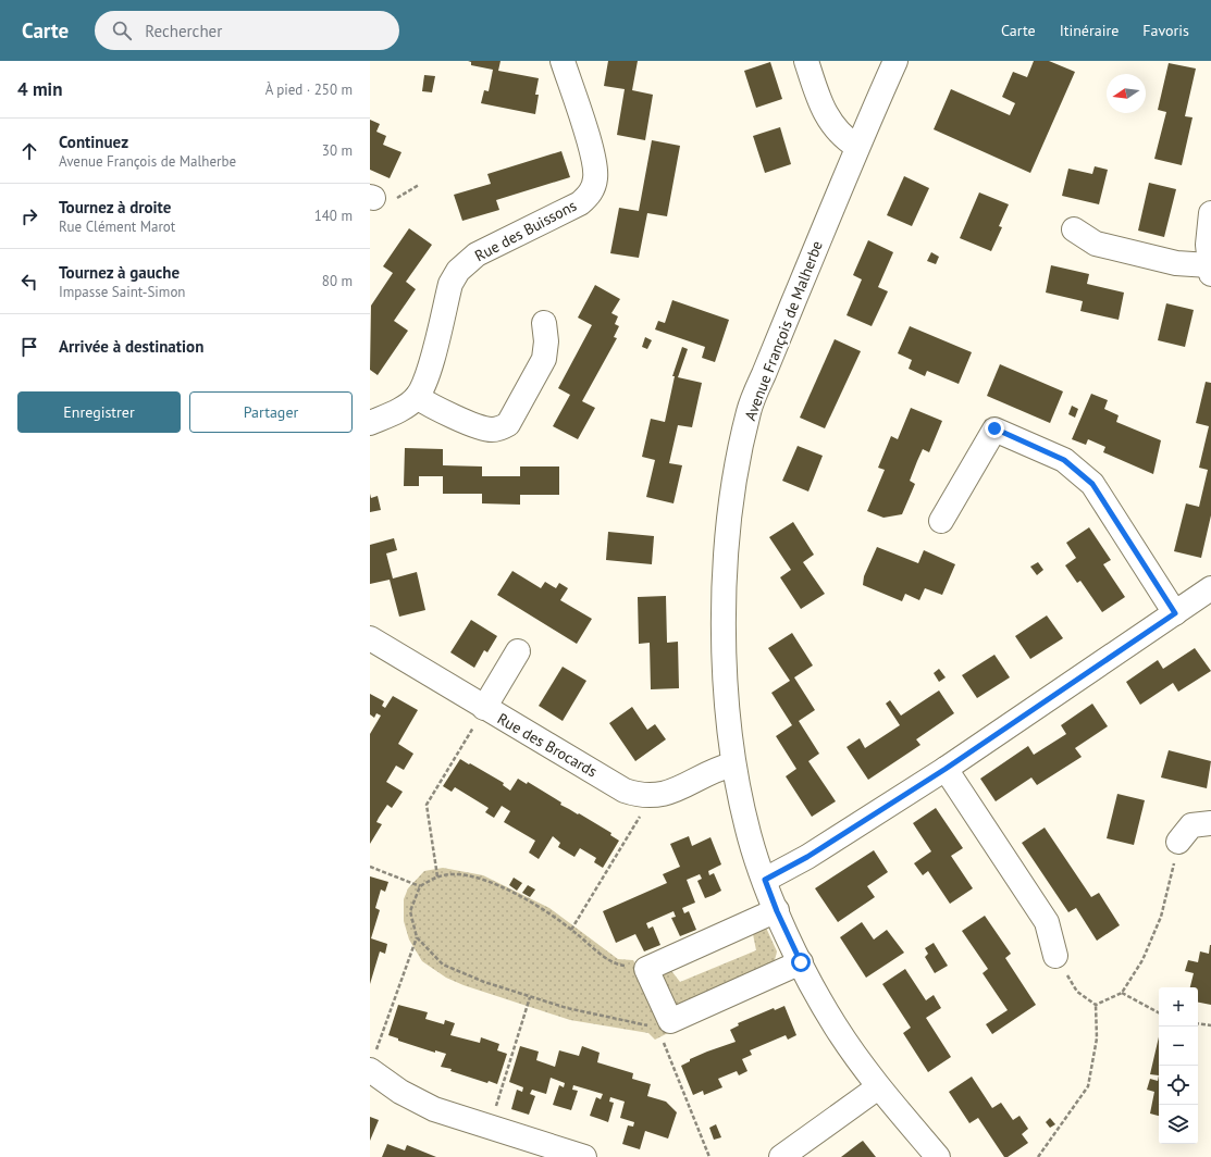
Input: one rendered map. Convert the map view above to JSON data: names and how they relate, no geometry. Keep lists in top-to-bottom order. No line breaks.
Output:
{"streets":{"street":["Rue des Buissons","Avenue François de Malherbe","Rue des Brocards"]},"crossings":[["Avenue François de Malherbe","Rue des Brocards"]],"north":"left","page":{"header":"Carte","search":"Rechercher","nav":["Carte","Itinéraire","Favoris"],"heading":["4 min","À pied · 250 m"],"list":[["Continuez","Avenue François de Malherbe","30 m"],["Tournez à droite","Rue Clément Marot","140 m"],["Tournez à gauche","Impasse Saint-Simon","80 m"],"Arrivée à destination"],"buttons":["Enregistrer","Partager"],"map_buttons":["+","−"]}}
